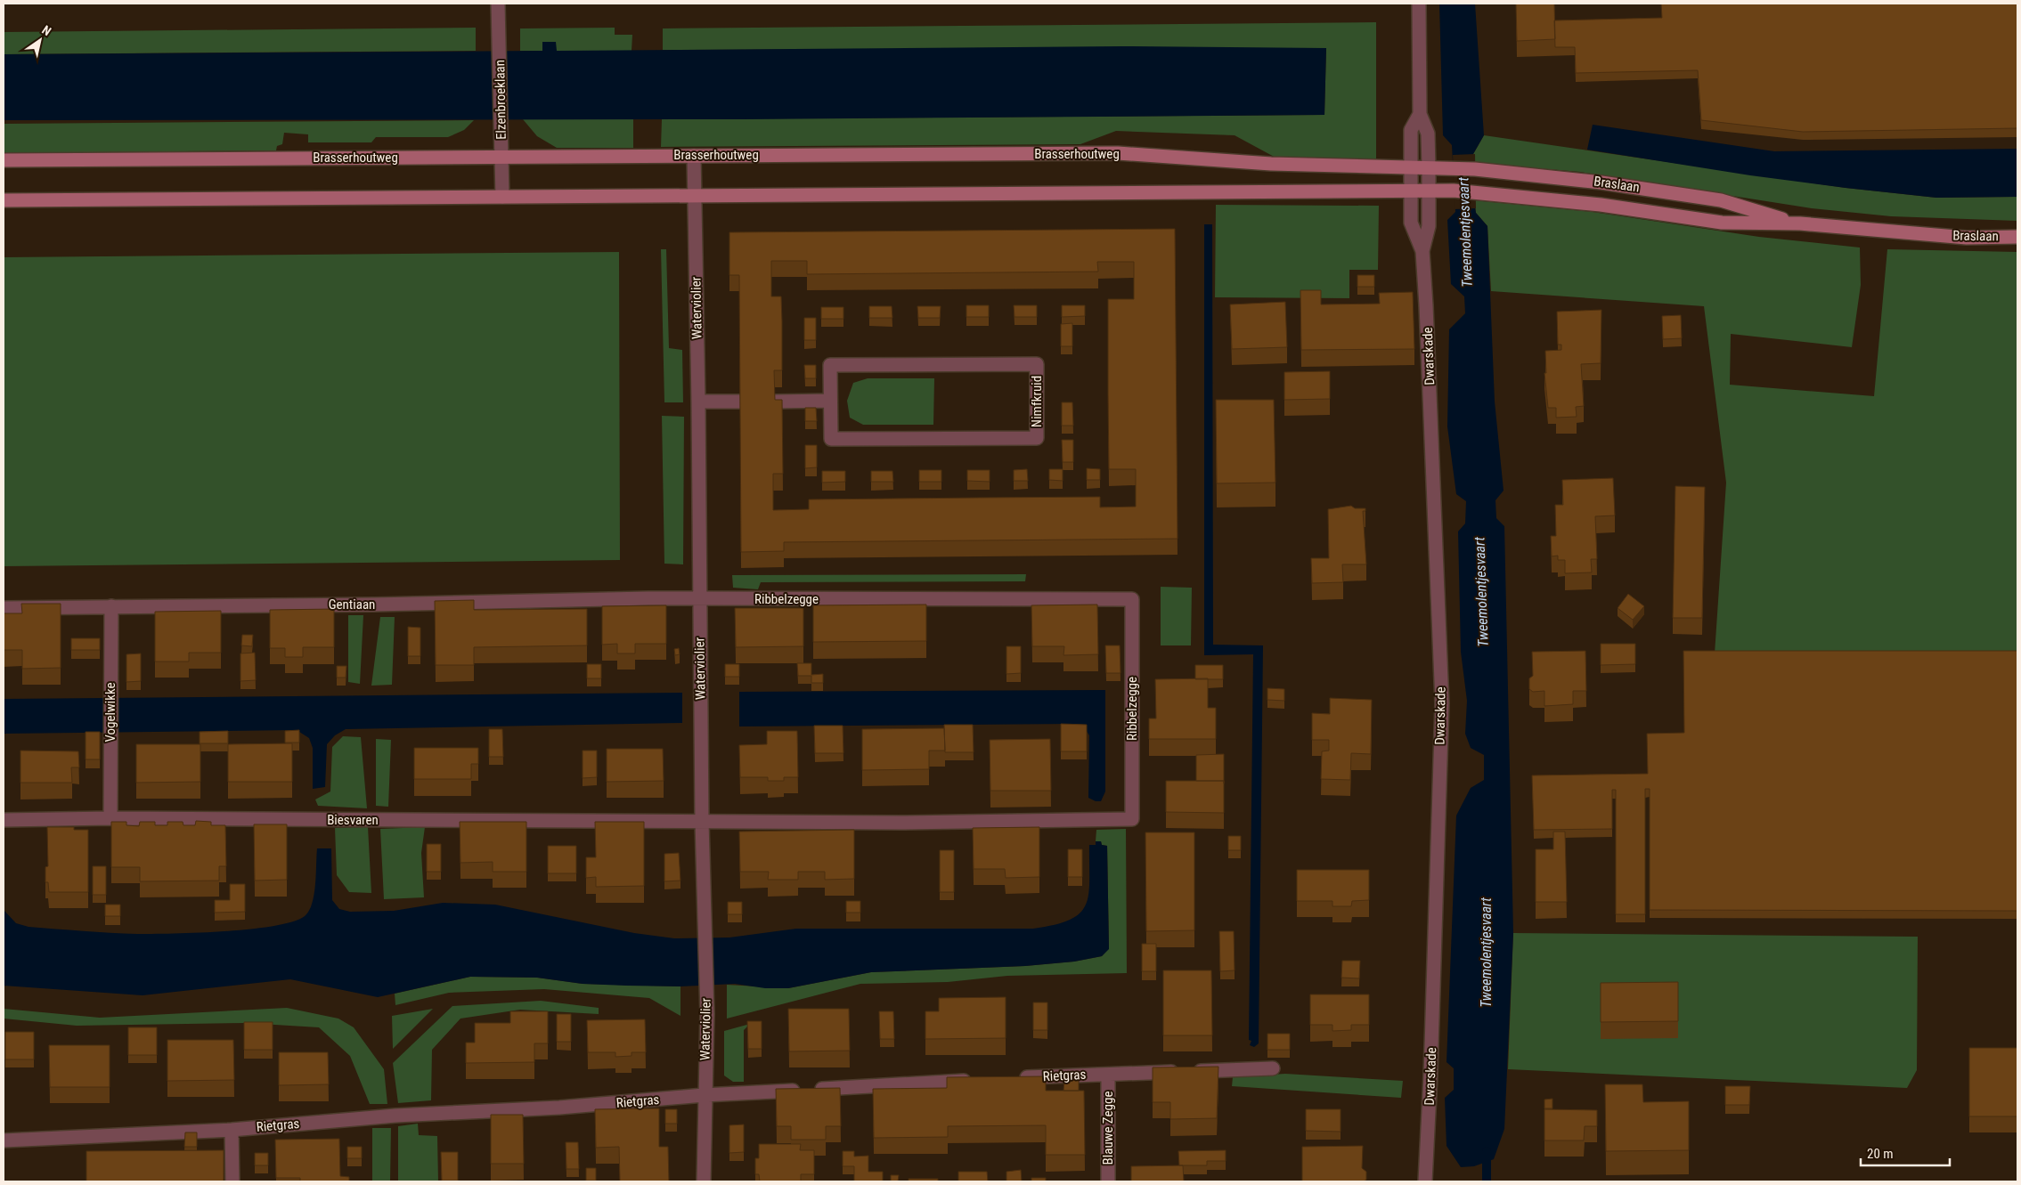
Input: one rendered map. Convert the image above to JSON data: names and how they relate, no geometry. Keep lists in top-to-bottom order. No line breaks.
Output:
{"streets":{"main road":["Brasserhoutweg","Braslaan"],"street":["Elzenbroeklaan","Waterviolier","Dwarskade","Nimfkruid","Ribbelzegge","Gentiaan","Vogelwikke","Biesvaren","Rietgras","Blauwe Zegge"]},"crossings":[["Elzenbroeklaan","Brasserhoutweg"],["Brasserhoutweg","Braslaan"],["Brasserhoutweg","Waterviolier"],["Brasserhoutweg","Dwarskade"],["Braslaan","Dwarskade"],["Waterviolier","Ribbelzegge"],["Waterviolier","Gentiaan"],["Waterviolier","Biesvaren"],["Waterviolier","Rietgras"],["Ribbelzegge","Gentiaan"],["Ribbelzegge","Biesvaren"],["Gentiaan","Vogelwikke"],["Vogelwikke","Biesvaren"],["Rietgras","Blauwe Zegge"]],"water":["Tweemolentjesvaart"],"scale_bar":"20 m","north":"top right"}
